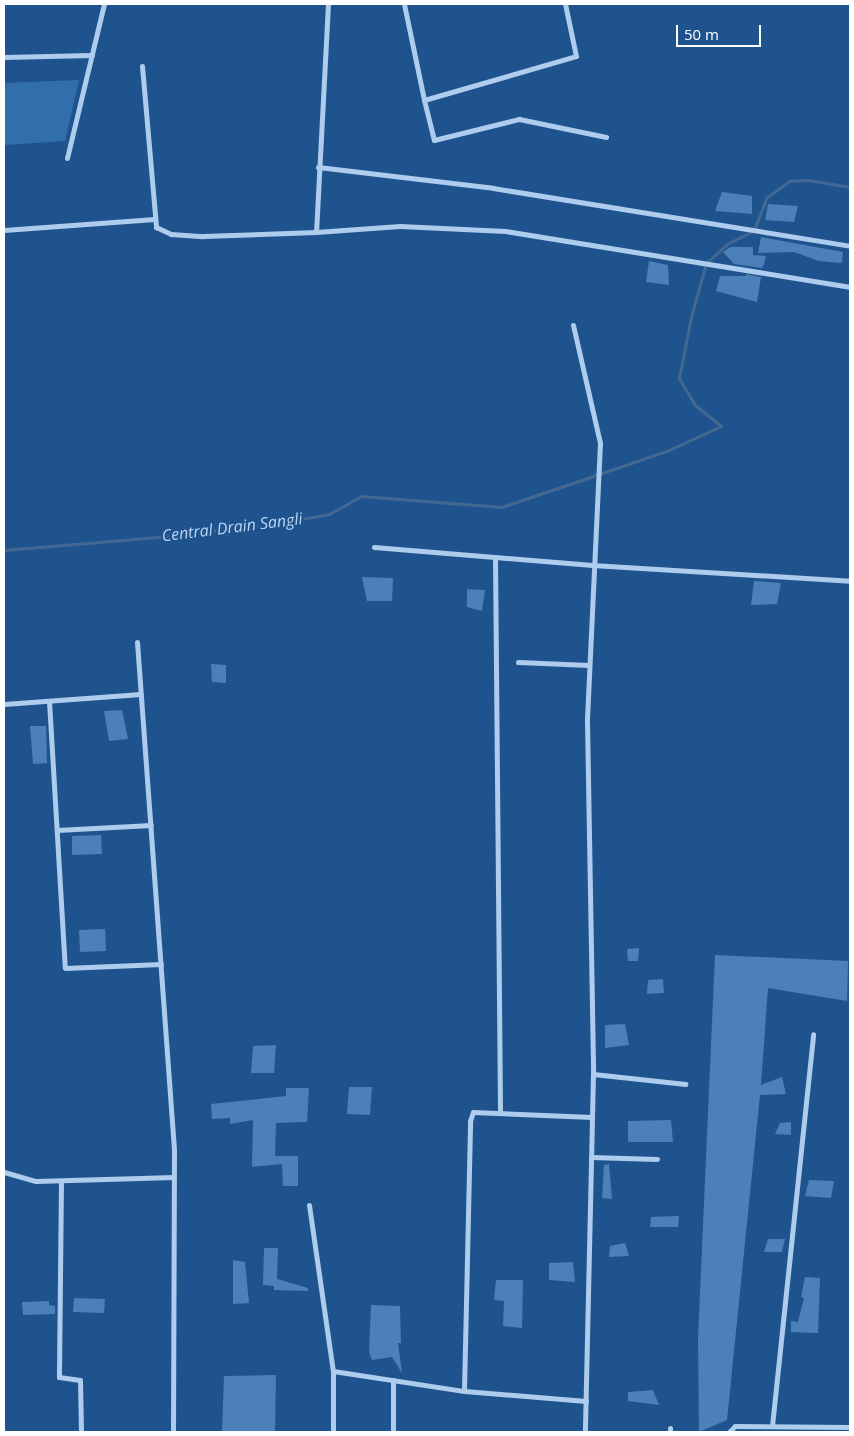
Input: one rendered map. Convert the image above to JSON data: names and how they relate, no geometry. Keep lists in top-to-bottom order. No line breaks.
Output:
{"water":["Central Drain Sangli"],"scale_bar":"50 m"}
